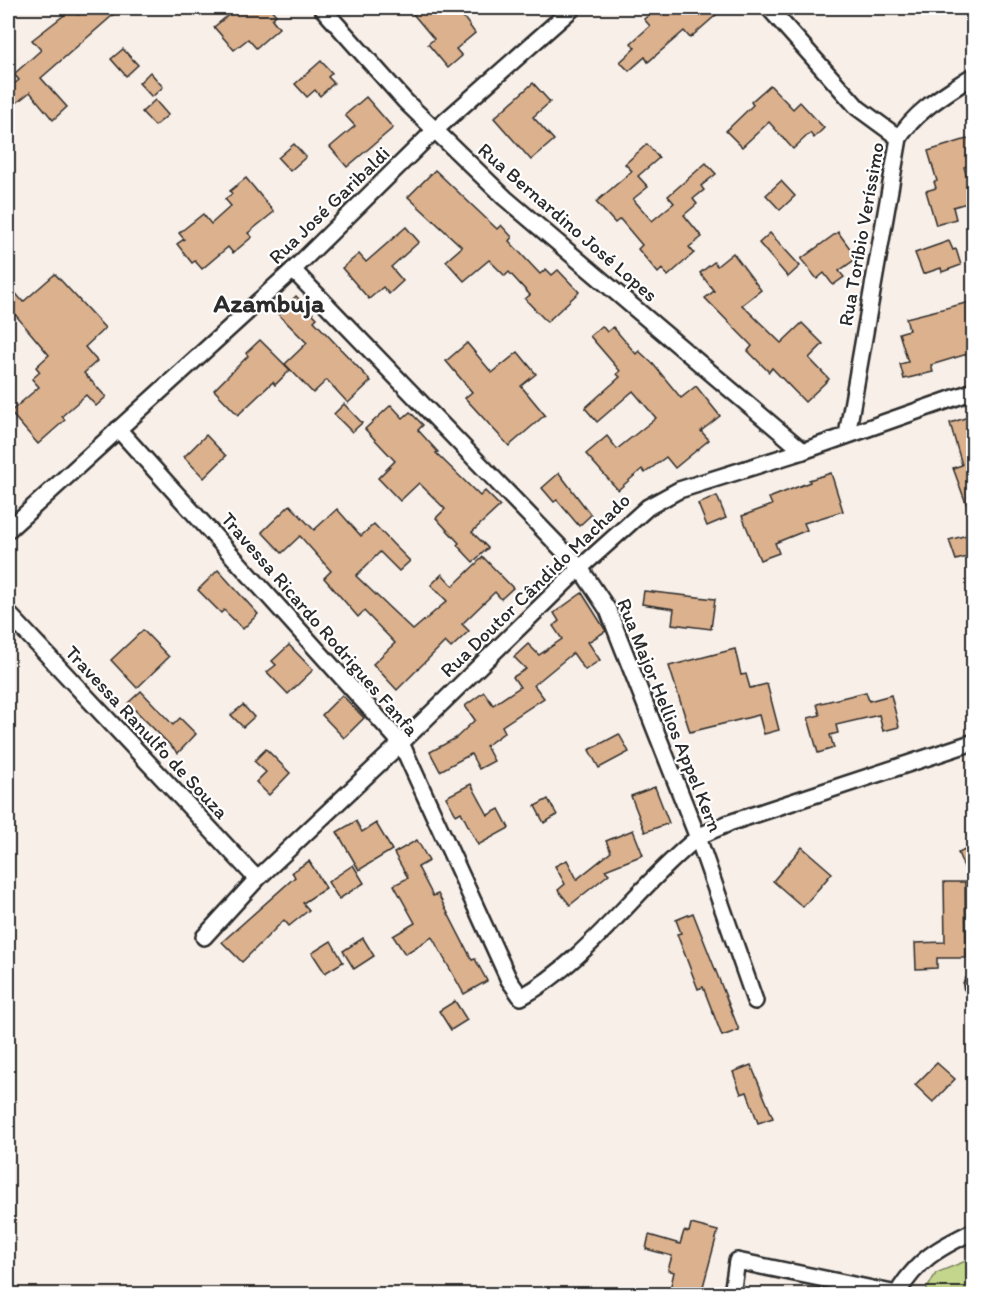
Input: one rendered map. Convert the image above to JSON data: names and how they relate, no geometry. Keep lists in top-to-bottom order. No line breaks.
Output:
{"streets":{"street":["Rua José Garibaldi","Rua Bernardino José Lopes","Rua Toríbio Veríssimo","Rua Doutor Cândido Machado","Travessa Ricardo Rodrigues Fanfa","Rua Major Hellios Appel Kern","Travessa Ranulfo de Souza"]},"crossings":[["Rua José Garibaldi","Rua Bernardino José Lopes"],["Rua José Garibaldi","Travessa Ricardo Rodrigues Fanfa"],["Rua José Garibaldi","Rua Major Hellios Appel Kern"],["Rua Bernardino José Lopes","Rua Doutor Cândido Machado"],["Rua Toríbio Veríssimo","Rua Doutor Cândido Machado"],["Rua Doutor Cândido Machado","Travessa Ricardo Rodrigues Fanfa"],["Rua Doutor Cândido Machado","Rua Major Hellios Appel Kern"],["Rua Doutor Cândido Machado","Travessa Ranulfo de Souza"],["Travessa Ricardo Rodrigues Fanfa","Rua Major Hellios Appel Kern"]],"districts":["Azambuja"]}
